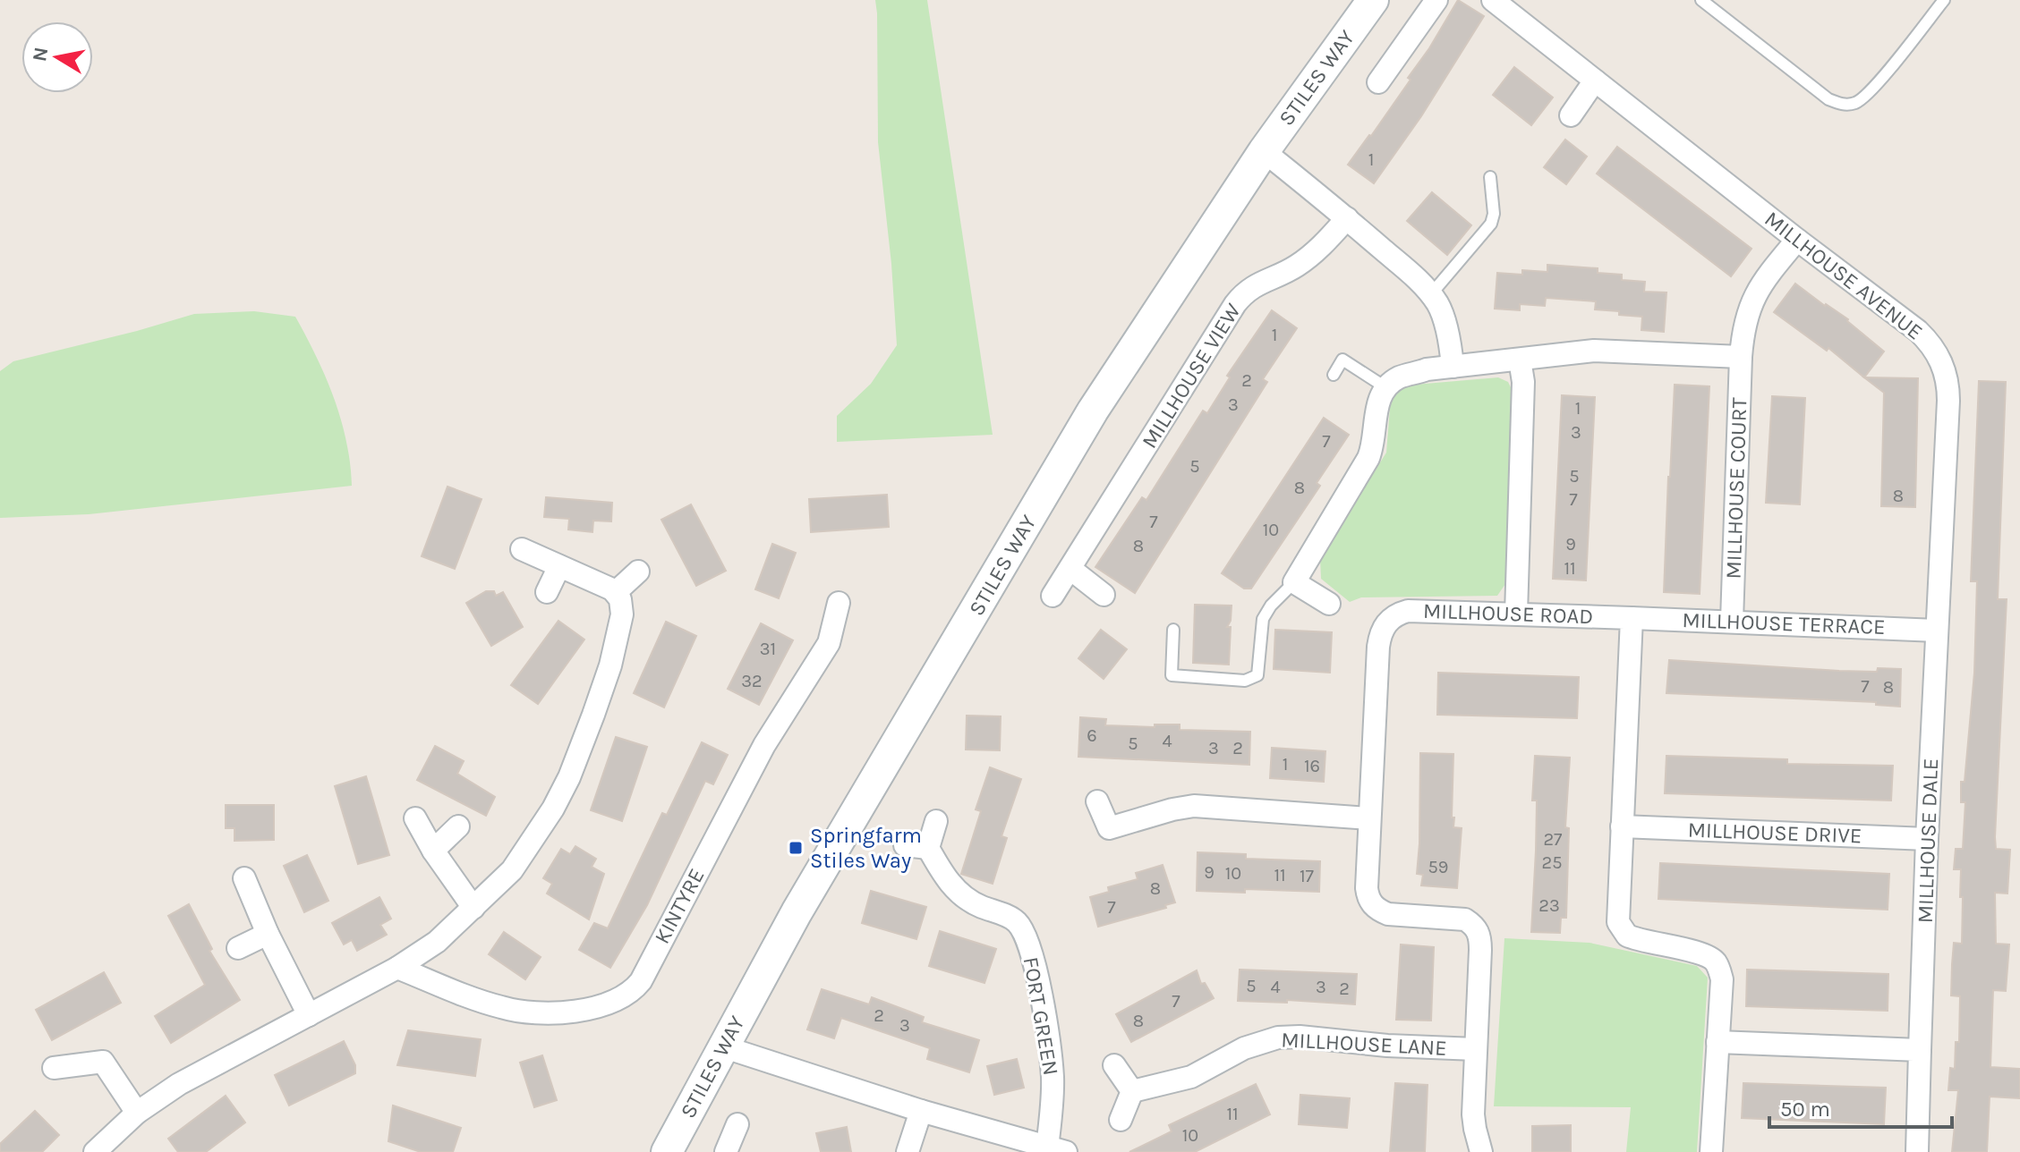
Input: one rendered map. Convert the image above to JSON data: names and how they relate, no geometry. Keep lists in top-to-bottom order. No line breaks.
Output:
{"streets":{"main road":["STILES WAY"],"street":["MILLHOUSE AVENUE","MILLHOUSE VIEW","MILLHOUSE COURT","MILLHOUSE ROAD","MILLHOUSE TERRACE","MILLHOUSE DRIVE","MILLHOUSE DALE","KINTYRE","FORT GREEN","MILLHOUSE LANE"]},"crossings":[["STILES WAY","FORT GREEN"],["MILLHOUSE AVENUE","MILLHOUSE TERRACE"],["MILLHOUSE AVENUE","MILLHOUSE DALE"],["MILLHOUSE COURT","MILLHOUSE TERRACE"],["MILLHOUSE ROAD","MILLHOUSE TERRACE"],["MILLHOUSE ROAD","MILLHOUSE LANE"],["MILLHOUSE TERRACE","MILLHOUSE DALE"],["MILLHOUSE DRIVE","MILLHOUSE DALE"]],"places":{"transit":["Springfarm Stiles Way"]},"house_numbers":["1","1","2","3","1","3","7","5","5","8","8","7","7","10","9","8","11","31","32","7","8","6","4","5","3","2","1","16","27","25","59","9","10","11","17","8","23","7","5","4","3","2","7","2","8","3","11","10"],"scale_bar":"50 m","north":"left"}
